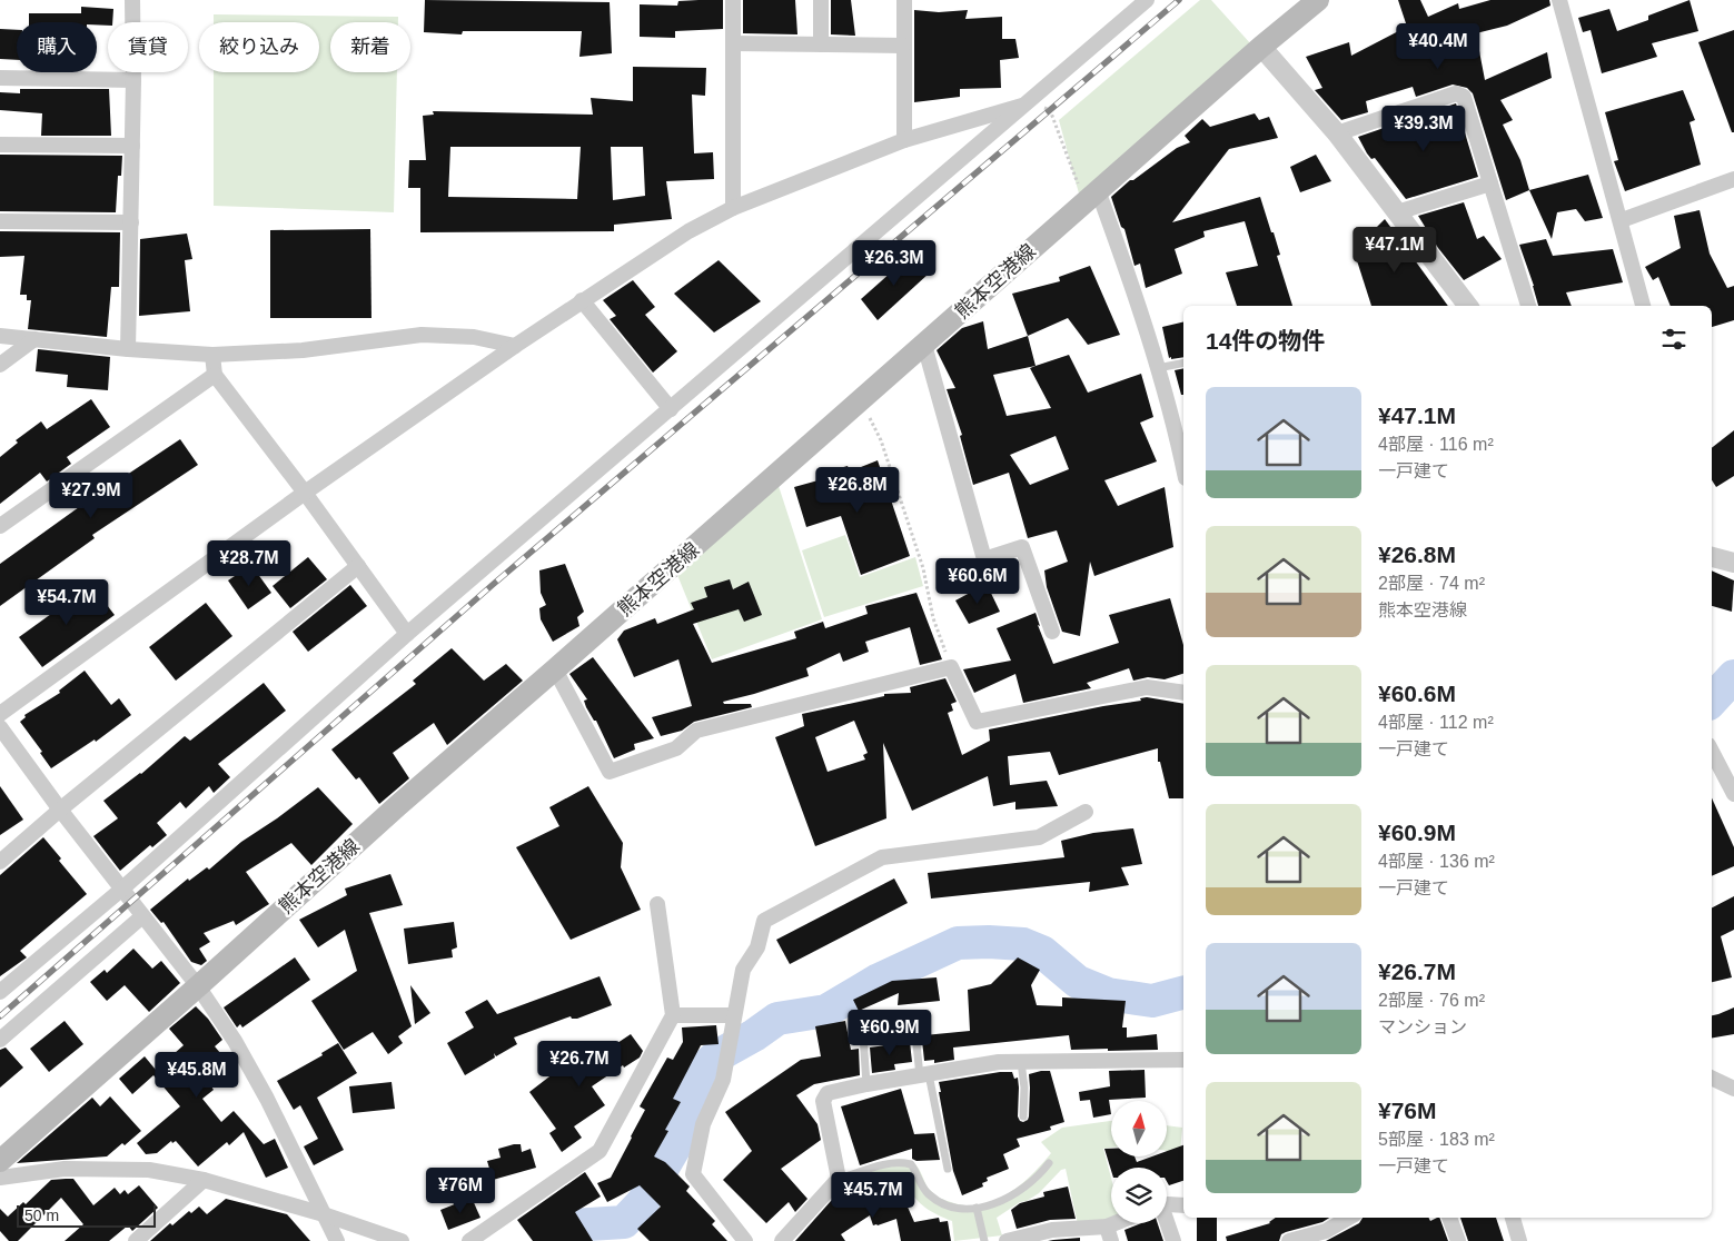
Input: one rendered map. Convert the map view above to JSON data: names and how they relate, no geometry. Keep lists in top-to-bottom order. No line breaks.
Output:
{"streets":{"main road":["熊本空港線"]},"scale_bar":"50 m","north":"top","page":{"chip":["購入","賃貸","絞り込み","新着"],"price":["¥40.4M","¥39.3M","¥47.1M","¥26.3M","¥26.8M","¥27.9M","¥28.7M","¥60.6M","¥54.7M","¥60.9M","¥26.7M","¥45.8M","¥76M","¥45.7M"],"heading":"14件の物件","list":[{"name":"¥47.1M","note":"4部屋 · 116 m² · 一戸建て"},{"name":"¥26.8M","note":"2部屋 · 74 m² · 熊本空港線"},{"name":"¥60.6M","note":"4部屋 · 112 m² · 一戸建て"},{"name":"¥60.9M","note":"4部屋 · 136 m² · 一戸建て"},{"name":"¥26.7M","note":"2部屋 · 76 m² · マンション"},{"name":"¥76M","note":"5部屋 · 183 m² · 一戸建て"}],"scale":"50 m"}}
